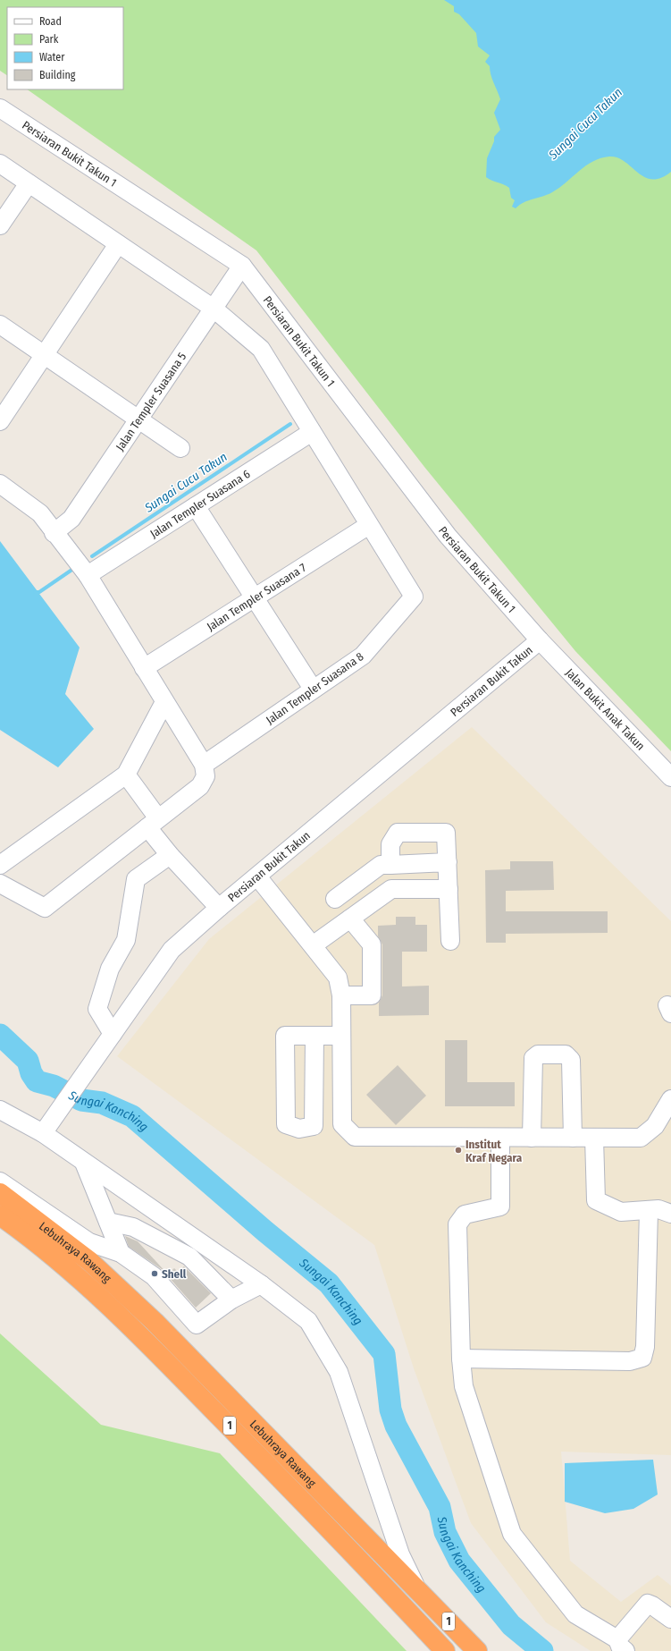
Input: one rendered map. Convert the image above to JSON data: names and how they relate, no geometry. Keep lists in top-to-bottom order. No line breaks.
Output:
{"streets":{"highway":["Lebuhraya Rawang","1"],"street":["Persiaran Bukit Takun 1","Jalan Templer Suasana 5","Jalan Templer Suasana 6","Jalan Templer Suasana 7","Persiaran Bukit Takun","Jalan Templer Suasana 8","Jalan Bukit Anak Takun"]},"crossings":[["Persiaran Bukit Takun 1","Jalan Templer Suasana 5"],["Persiaran Bukit Takun 1","Persiaran Bukit Takun"],["Persiaran Bukit Takun 1","Jalan Bukit Anak Takun"],["Jalan Templer Suasana 7","Jalan Templer Suasana 8"],["Persiaran Bukit Takun","Jalan Bukit Anak Takun"]],"water":["Sungai Cucu Takun","Sungai Kanching"],"places":["Institut Kraf Negara","Shell"],"legend":["Road","Park","Water","Building"]}
